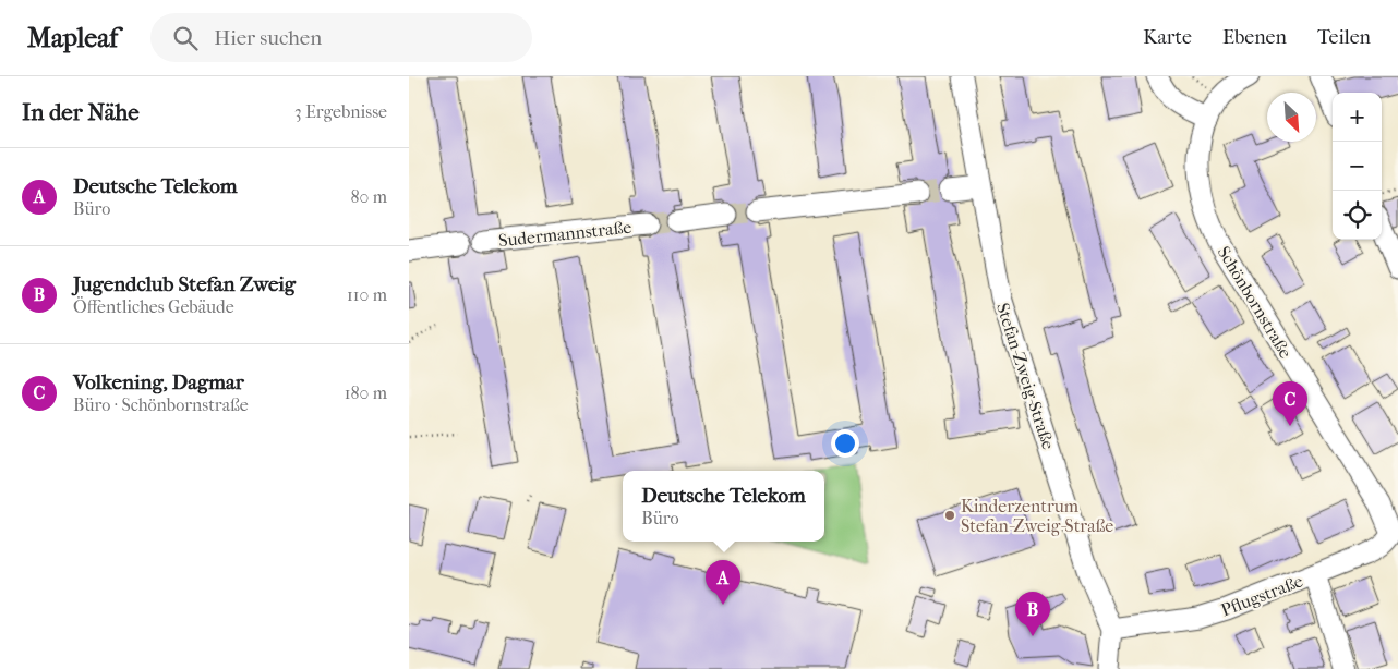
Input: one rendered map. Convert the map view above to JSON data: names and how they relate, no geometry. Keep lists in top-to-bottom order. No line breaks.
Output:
{"streets":{"street":["Sudermannstraße","Schönbornstraße","Stefan-Zweig-Straße","Pflugstraße"]},"crossings":[["Schönbornstraße","Pflugstraße"],["Stefan-Zweig-Straße","Pflugstraße"]],"places":["Kinderzentrum Stefan-Zweig-Straße"],"north":"bottom right","page":{"header":"Mapleaf","search":"Hier suchen","nav":["Karte","Ebenen","Teilen"],"heading":["In der Nähe","3 Ergebnisse"],"map_buttons":["+","−"],"list":[{"mark":"A","name":"Deutsche Telekom","note":"Büro","value":"80 m"},{"mark":"B","name":"Jugendclub Stefan Zweig","note":"Öffentliches Gebäude","value":"110 m"},{"mark":"C","name":"Volkening, Dagmar","note":"Büro · Schönbornstraße","value":"180 m"}],"pins":["C","A","B"],"popup":["Deutsche Telekom","Büro"]}}
